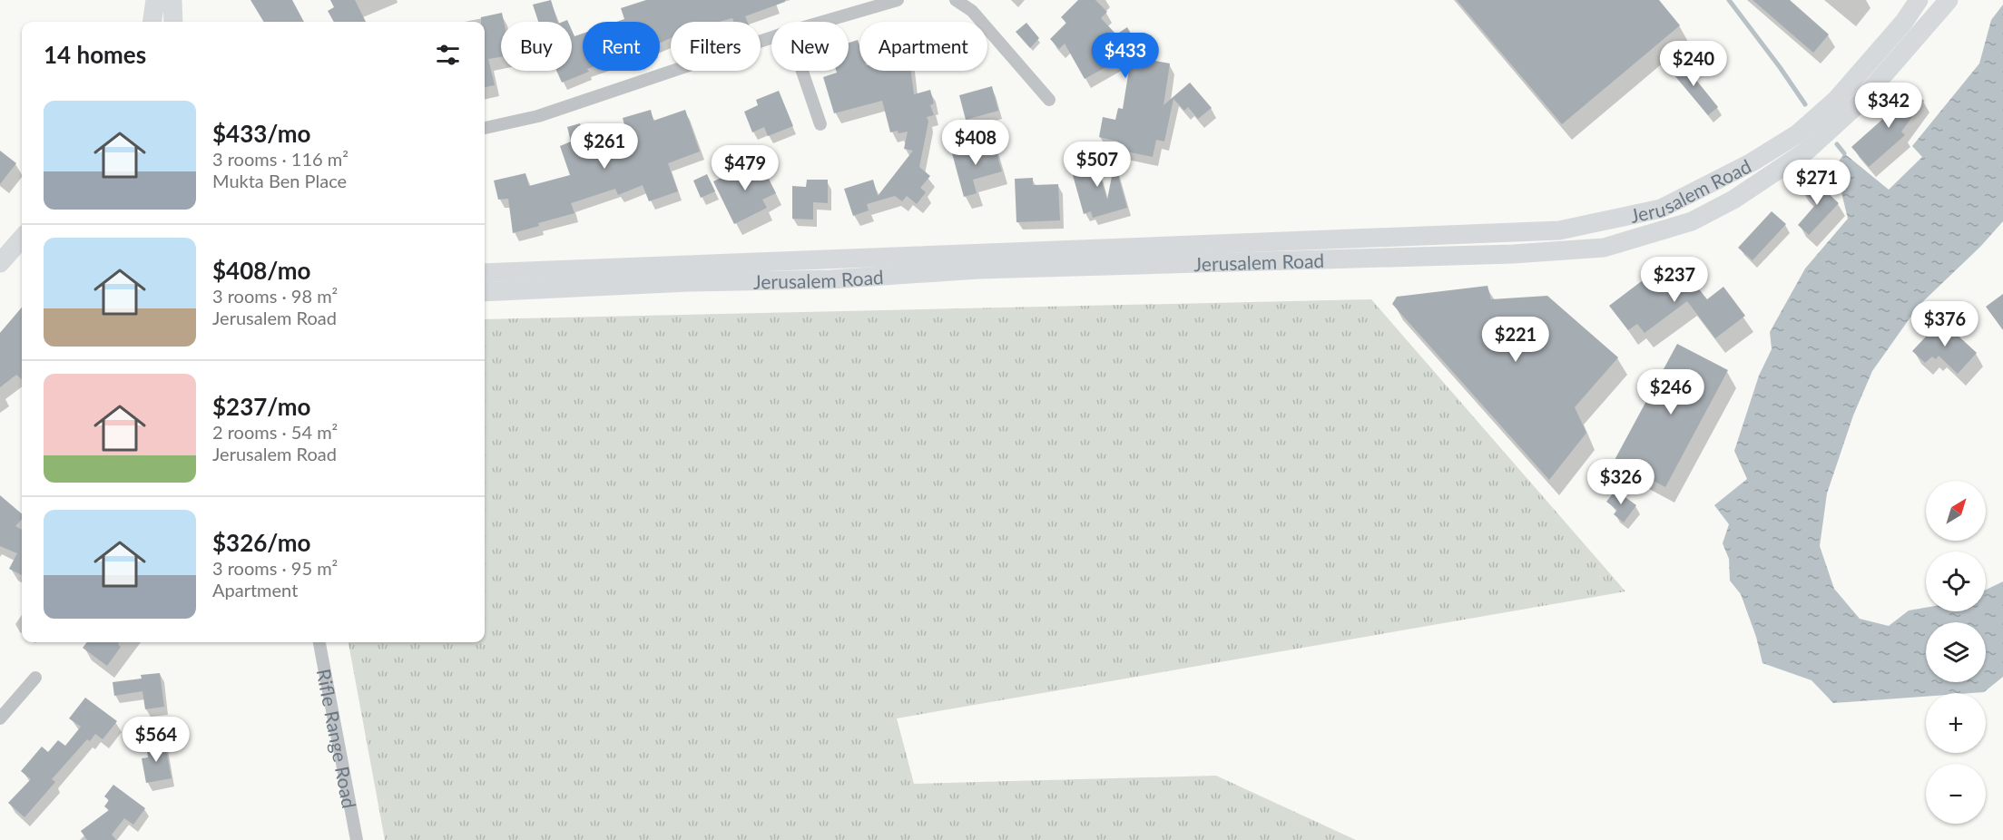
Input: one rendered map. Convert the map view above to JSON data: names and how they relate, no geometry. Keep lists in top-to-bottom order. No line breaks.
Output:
{"streets":{"main road":["Jerusalem Road"],"street":["Rifle Range Road"]},"north":"top right","page":{"chip":["Buy","Rent","Filters","New","Apartment"],"heading":"14 homes","price":["$433","$240","$342","$408","$261","$507","$479","$271","$237","$376","$221","$246","$326","$564"],"list":[{"name":"$433/mo","note":"3 rooms · 116 m² · Mukta Ben Place"},{"name":"$408/mo","note":"3 rooms · 98 m² · Jerusalem Road"},{"name":"$237/mo","note":"2 rooms · 54 m² · Jerusalem Road"},{"name":"$326/mo","note":"3 rooms · 95 m² · Apartment"}],"map_buttons":["+","−"]}}
